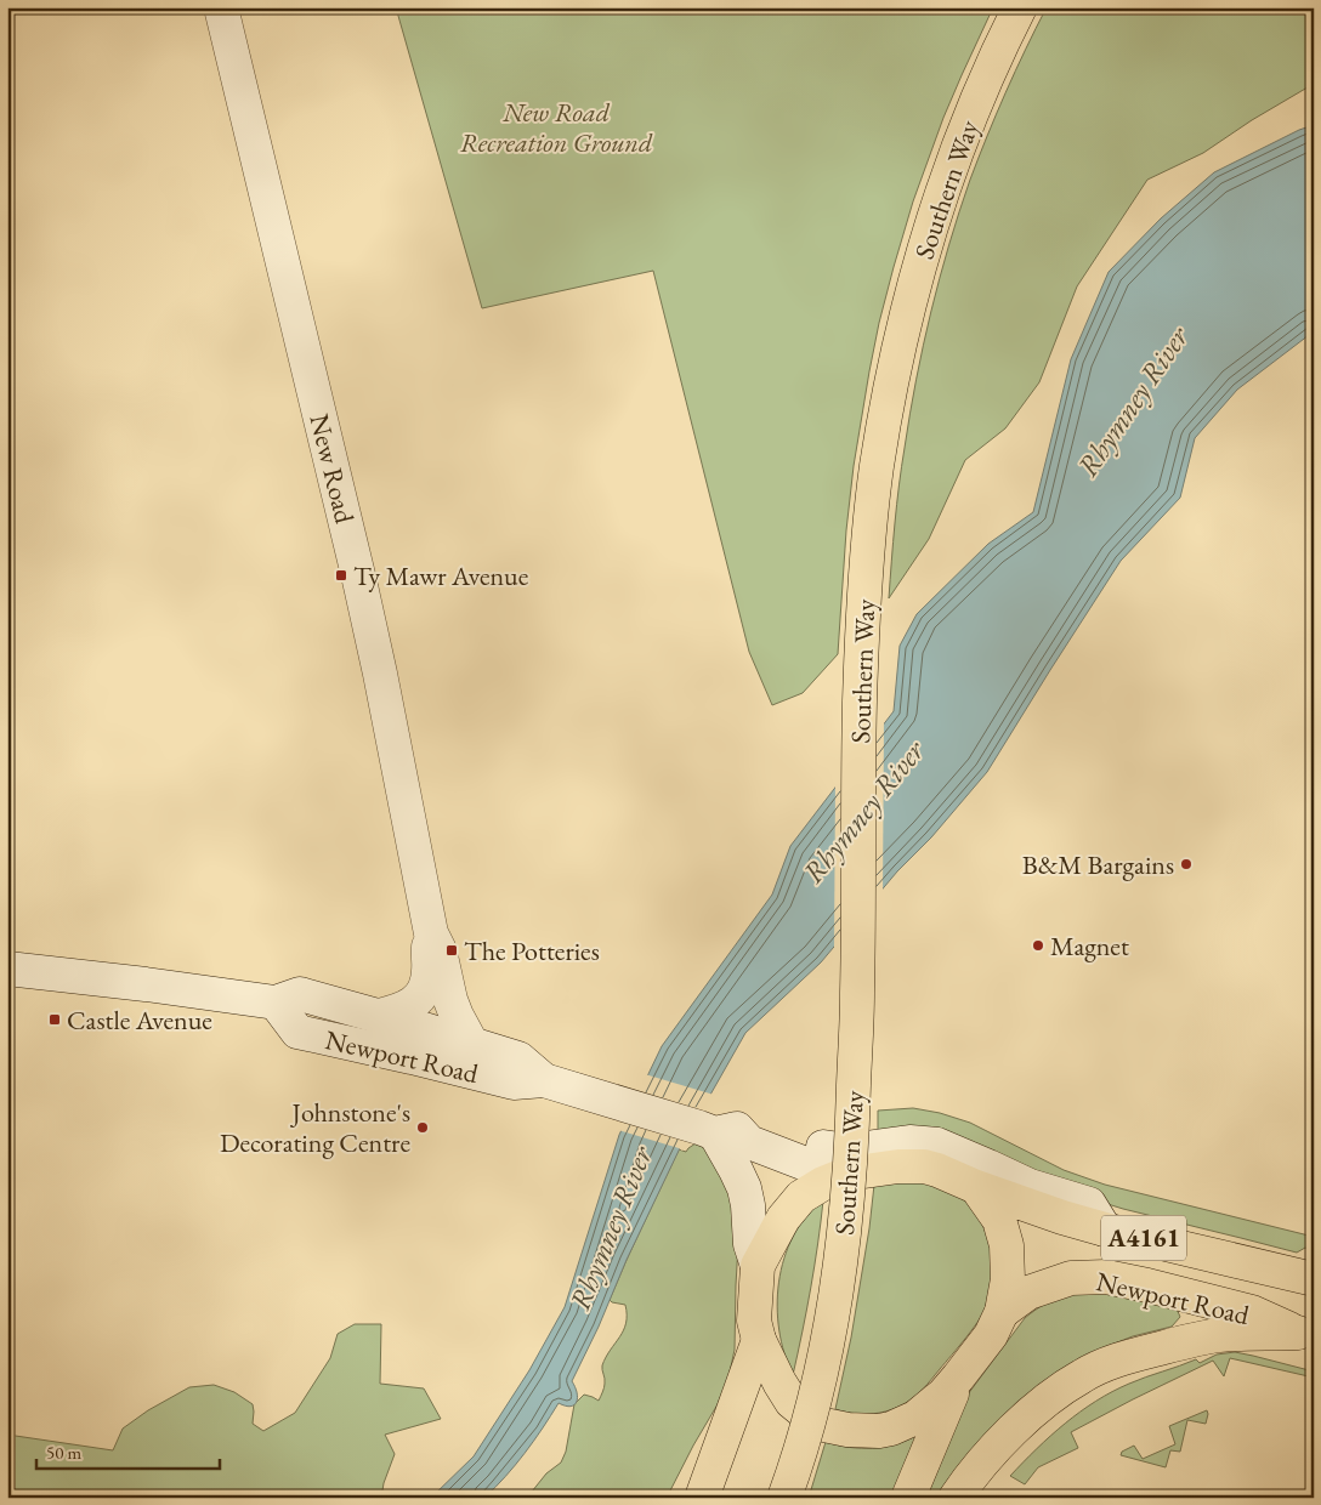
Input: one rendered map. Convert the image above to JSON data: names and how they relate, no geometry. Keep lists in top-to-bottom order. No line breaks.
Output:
{"streets":{"main road":["Southern Way","New Road","Newport Road","A4161"]},"crossings":[["New Road","Newport Road"],["Newport Road","A4161"]],"water":["Rhymney River"],"parks":["New Road Recreation Ground"],"places":{"transit":["Ty Mawr Avenue","The Potteries","Castle Avenue"],"other":["B&M Bargains","Magnet","Johnstone's Decorating Centre"]},"scale_bar":"50 m"}
